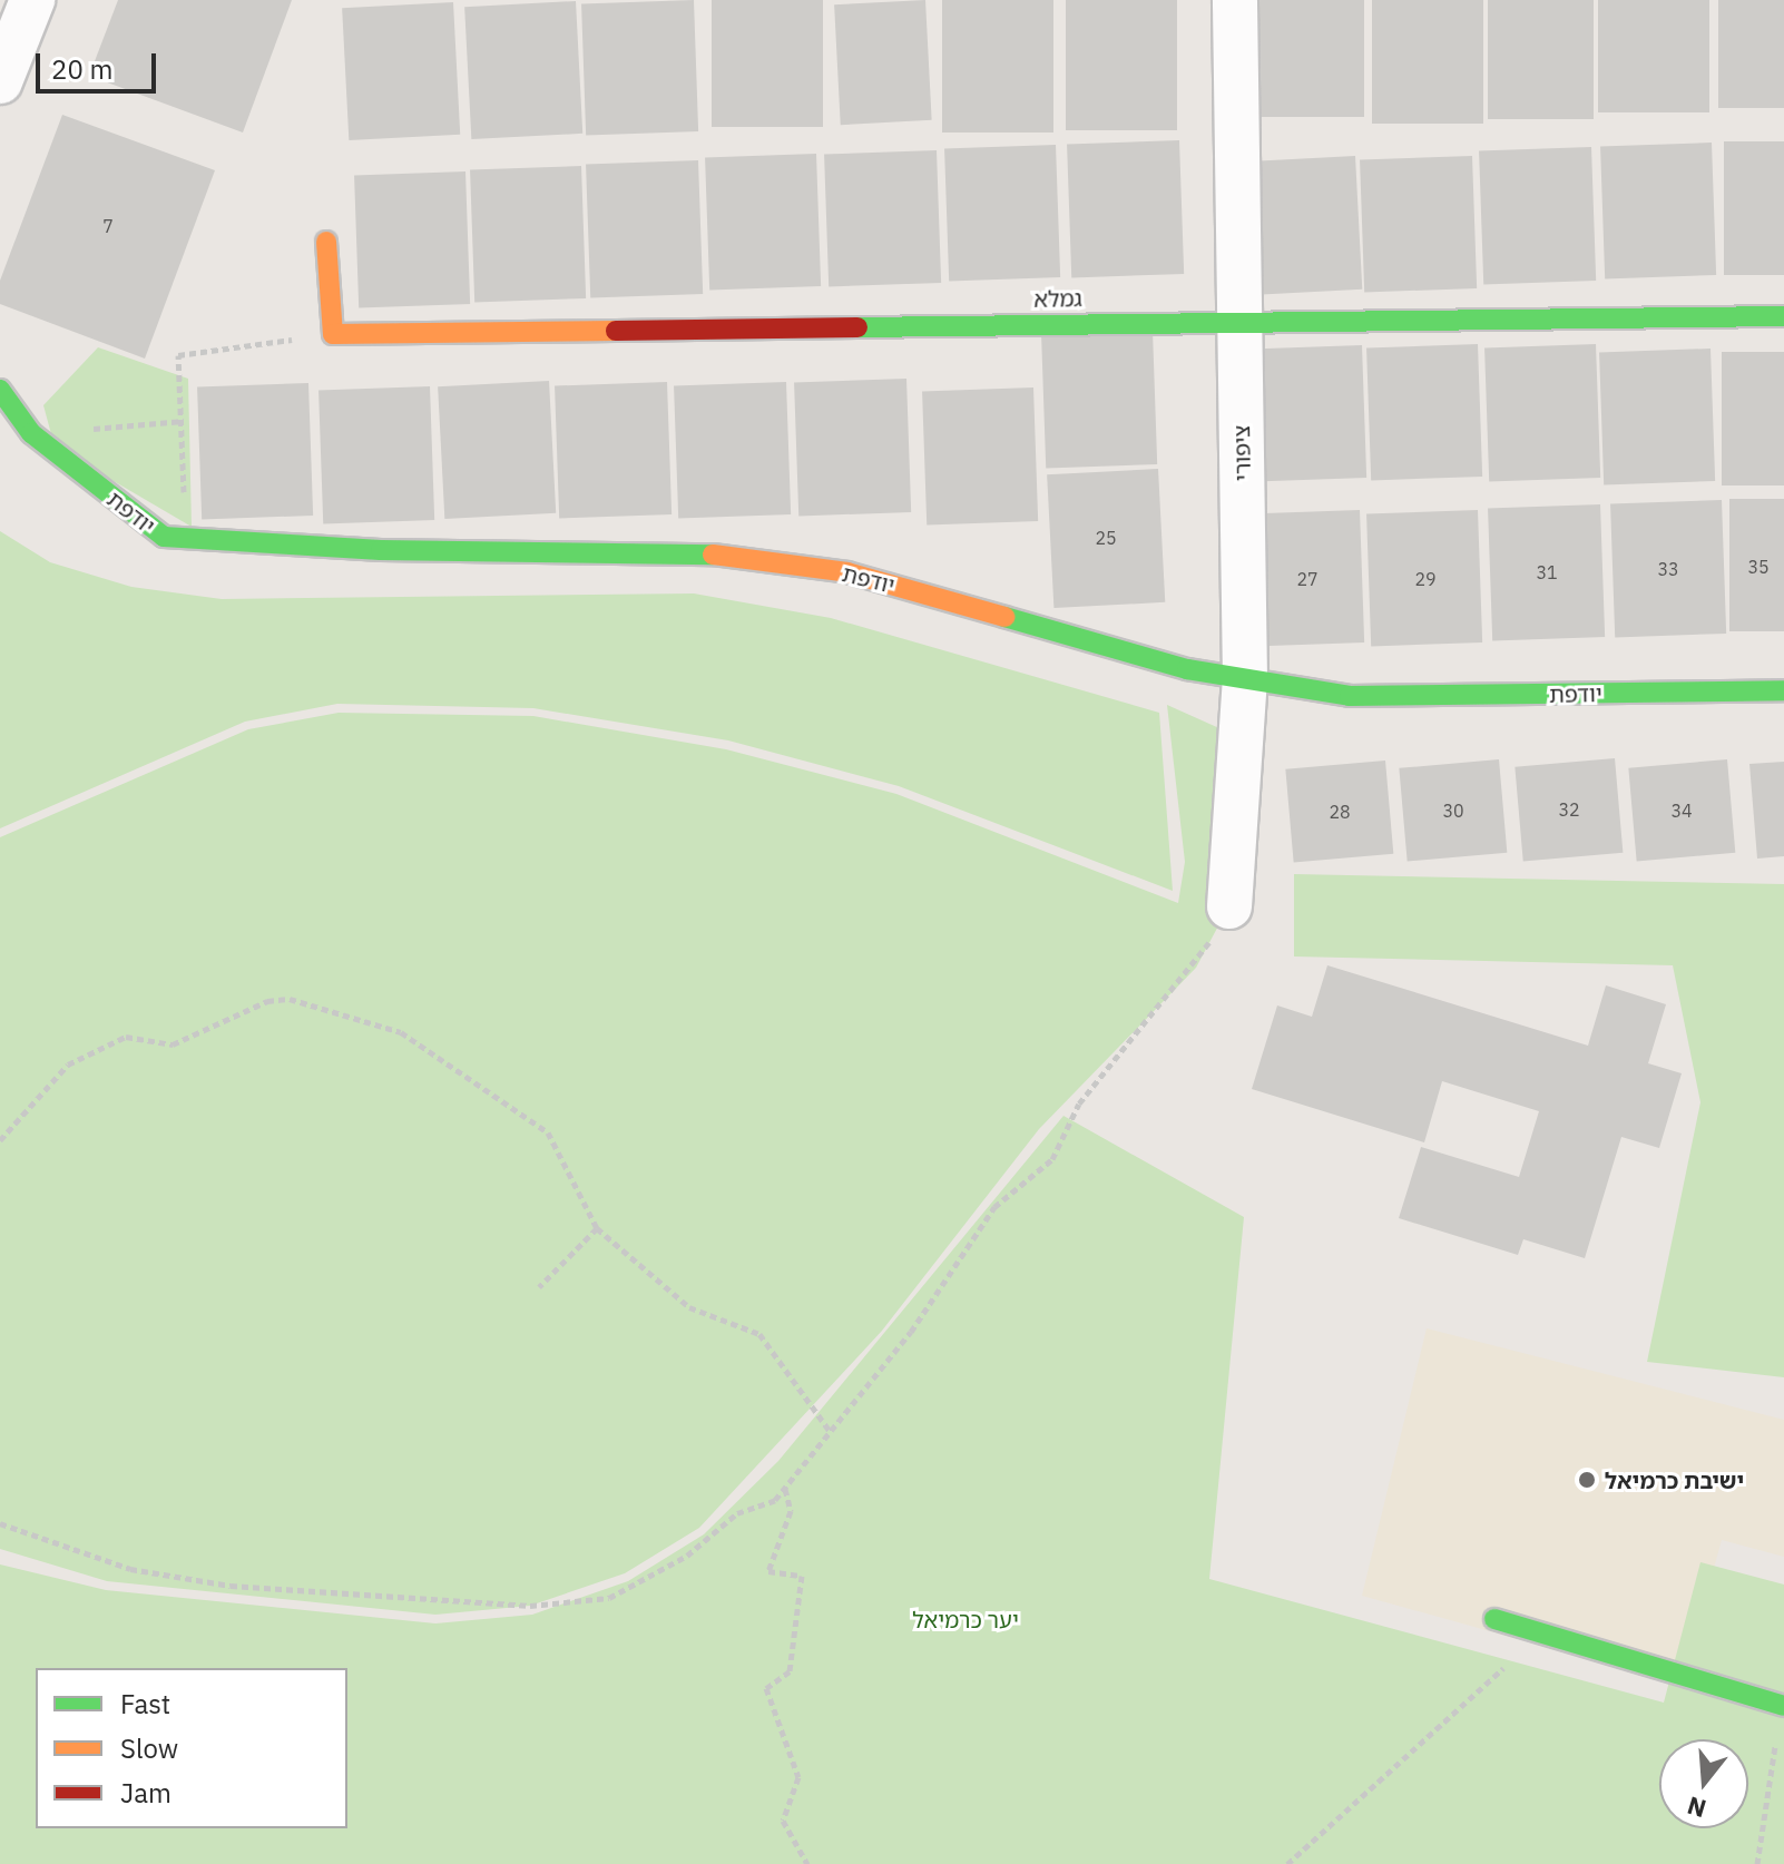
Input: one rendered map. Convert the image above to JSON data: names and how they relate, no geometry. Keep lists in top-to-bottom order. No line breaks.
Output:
{"streets":{"street":["גמלא","ציפורי","יודפת"]},"crossings":[["גמלא","ציפורי"],["ציפורי","יודפת"]],"parks":["יער כרמיאל"],"places":["ישיבת כרמיאל"],"house_numbers":["7","25","35","33","31","27","29","32","30","34","28"],"legend":["Fast","Slow","Jam"],"scale_bar":"20 m","north":"bottom"}
